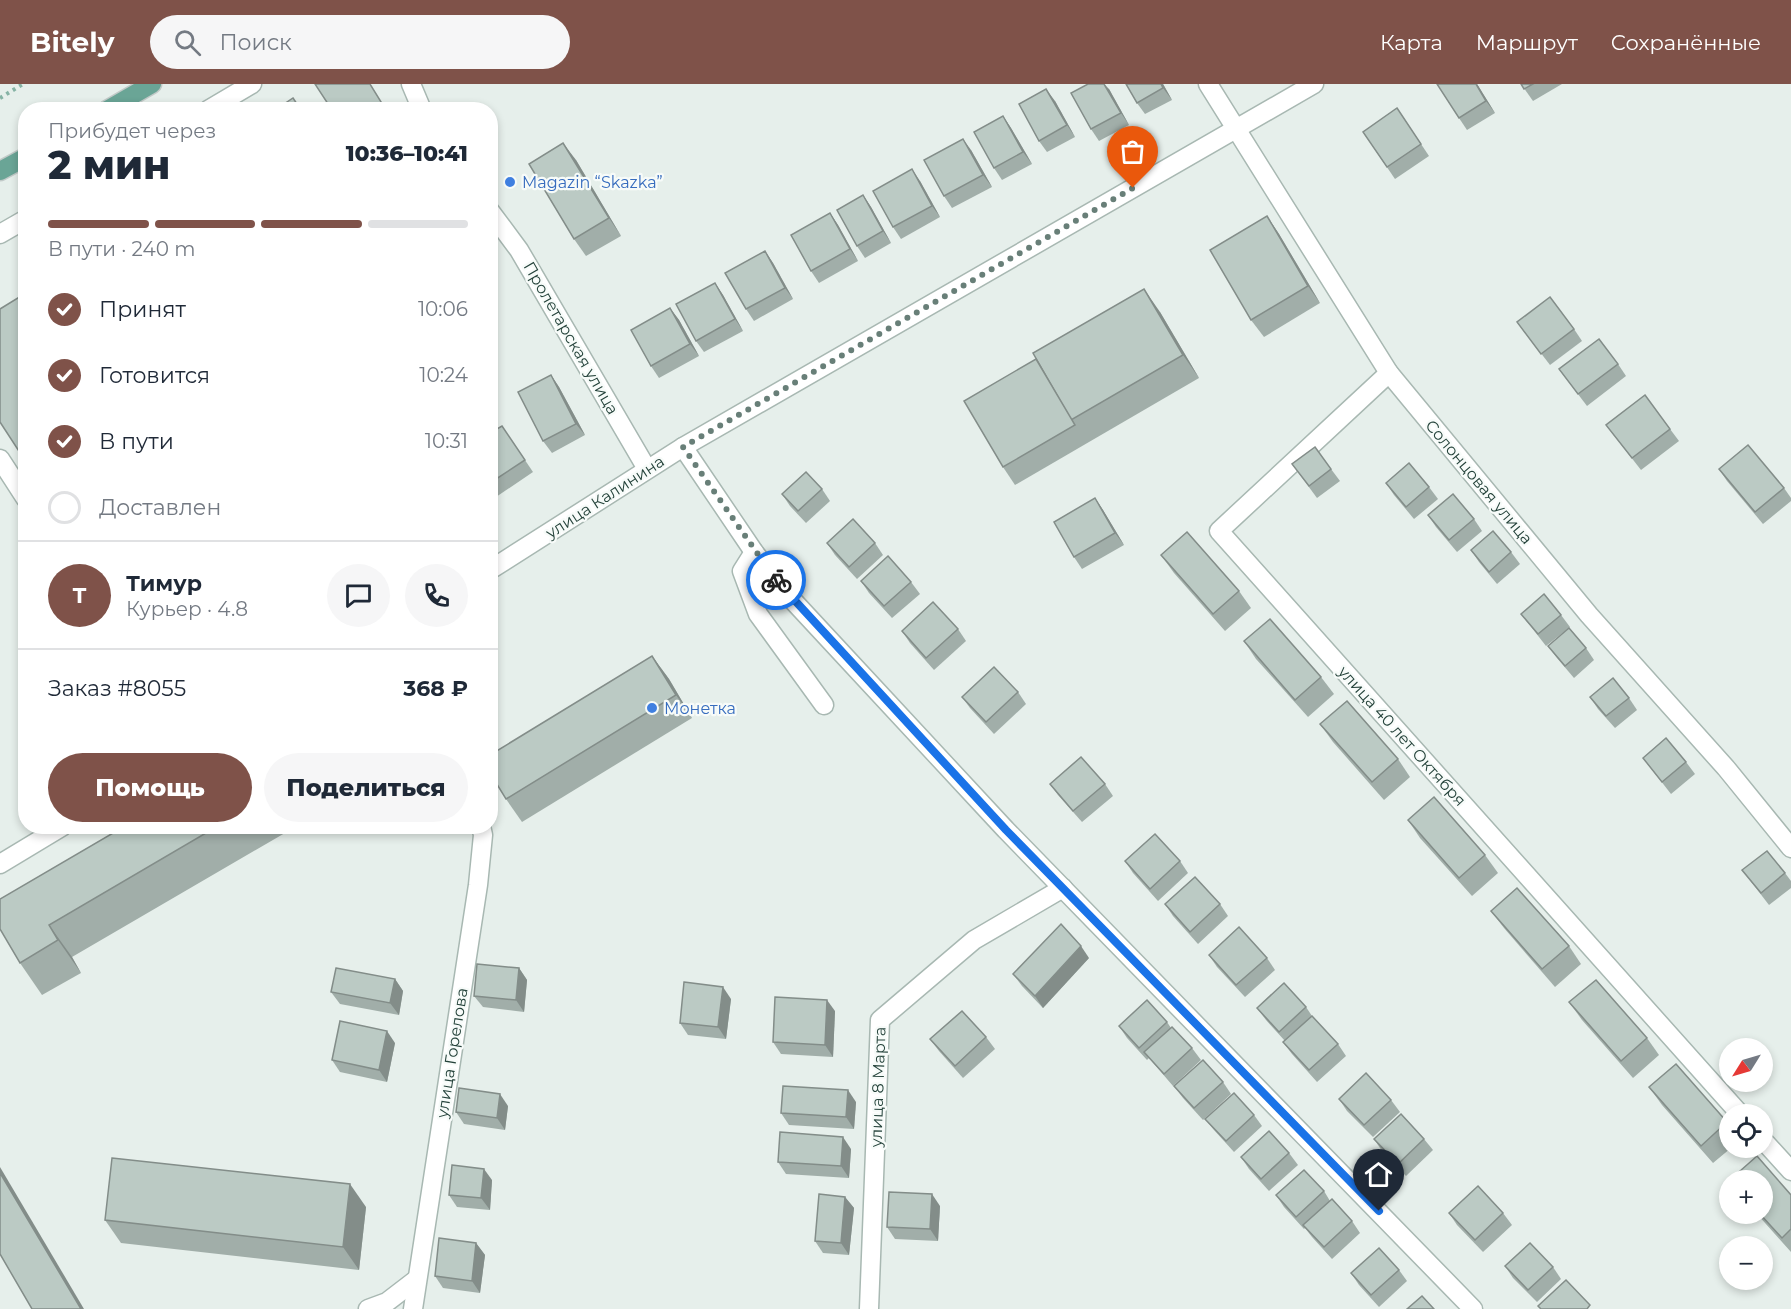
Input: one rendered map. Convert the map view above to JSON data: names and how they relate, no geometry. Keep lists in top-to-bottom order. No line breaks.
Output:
{"streets":{"street":["Пролетарская улица","Солонцовая улица","улица Калинина","улица 40 лет Октября","улица Горелова","улица 8 Марта"]},"crossings":[["Пролетарская улица","улица Калинина"],["Солонцовая улица","улица Калинина"],["Солонцовая улица","улица 40 лет Октября"]],"places":["Magazin “Skazka”","Монетка"],"north":"bottom left","page":{"header":"Bitely","search":"Поиск","nav":["Карта","Маршрут","Сохранённые"],"heading":["2 мин","Прибудет через","10:36–10:41"],"panel":["Тимур","Курьер · 4.8","Заказ #8055","368 ₽"],"bar":"В пути · 240 m","list":[["Принят","10:06"],["Готовится","10:24"],["В пути","10:31"],"Доставлен"],"round":"Т","buttons":["Помощь","Поделиться"],"map_buttons":["+","−"]}}
